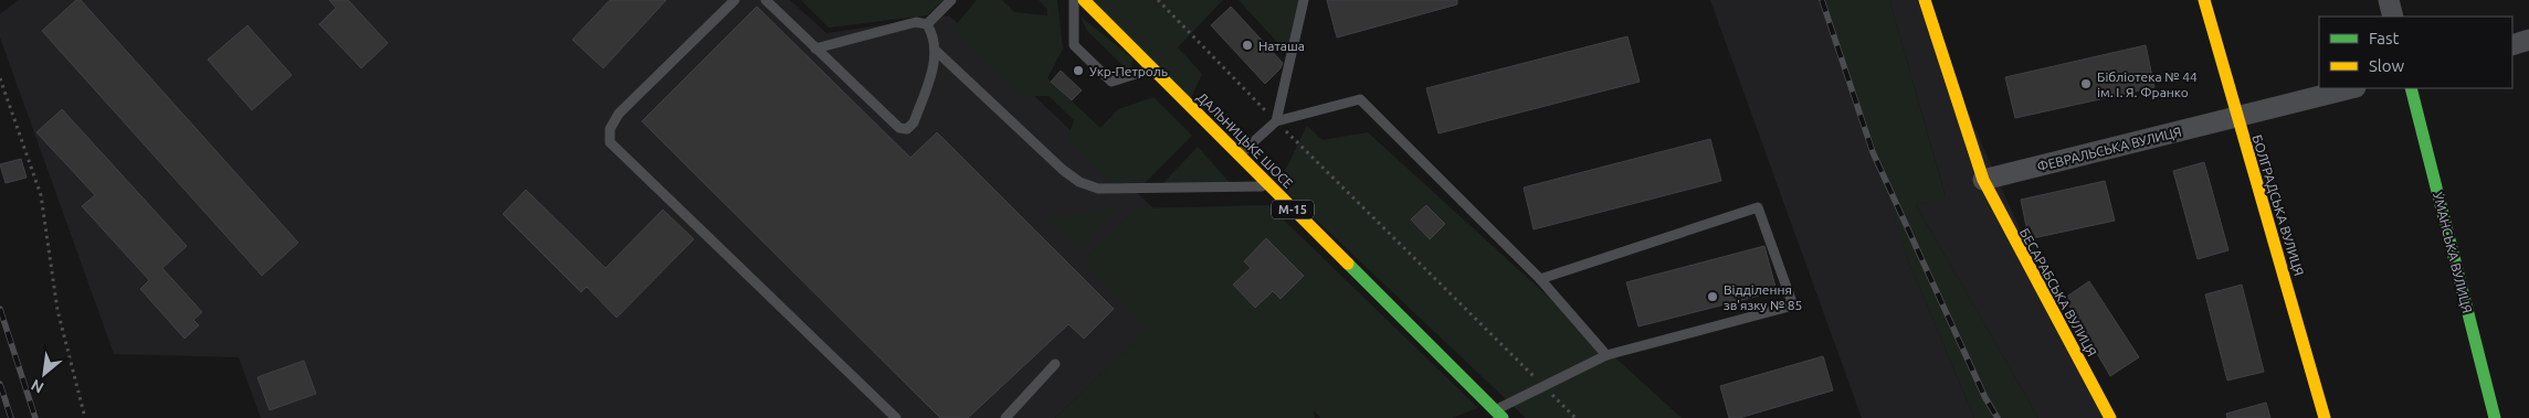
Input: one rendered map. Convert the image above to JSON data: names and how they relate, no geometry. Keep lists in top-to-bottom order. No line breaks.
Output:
{"streets":{"street":["ДАЛЬНИЦЬКЕ ШОСЕ","ФЕВРАЛЬСЬКА ВУЛИЦЯ","БОЛГРАДСЬКА ВУЛИЦЯ","М-15","УМАНСЬКА ВУЛИЦЯ","БЕСАРАБСЬКА ВУЛИЦЯ"]},"crossings":[["ФЕВРАЛЬСЬКА ВУЛИЦЯ","БОЛГРАДСЬКА ВУЛИЦЯ"],["ФЕВРАЛЬСЬКА ВУЛИЦЯ","БЕСАРАБСЬКА ВУЛИЦЯ"]],"places":["Наташа","Укр-Петроль","Бібліотека № 44 ім. І. Я. Франко","Відділення зв'язку № 85"],"legend":["Fast","Slow"],"north":"bottom left"}
